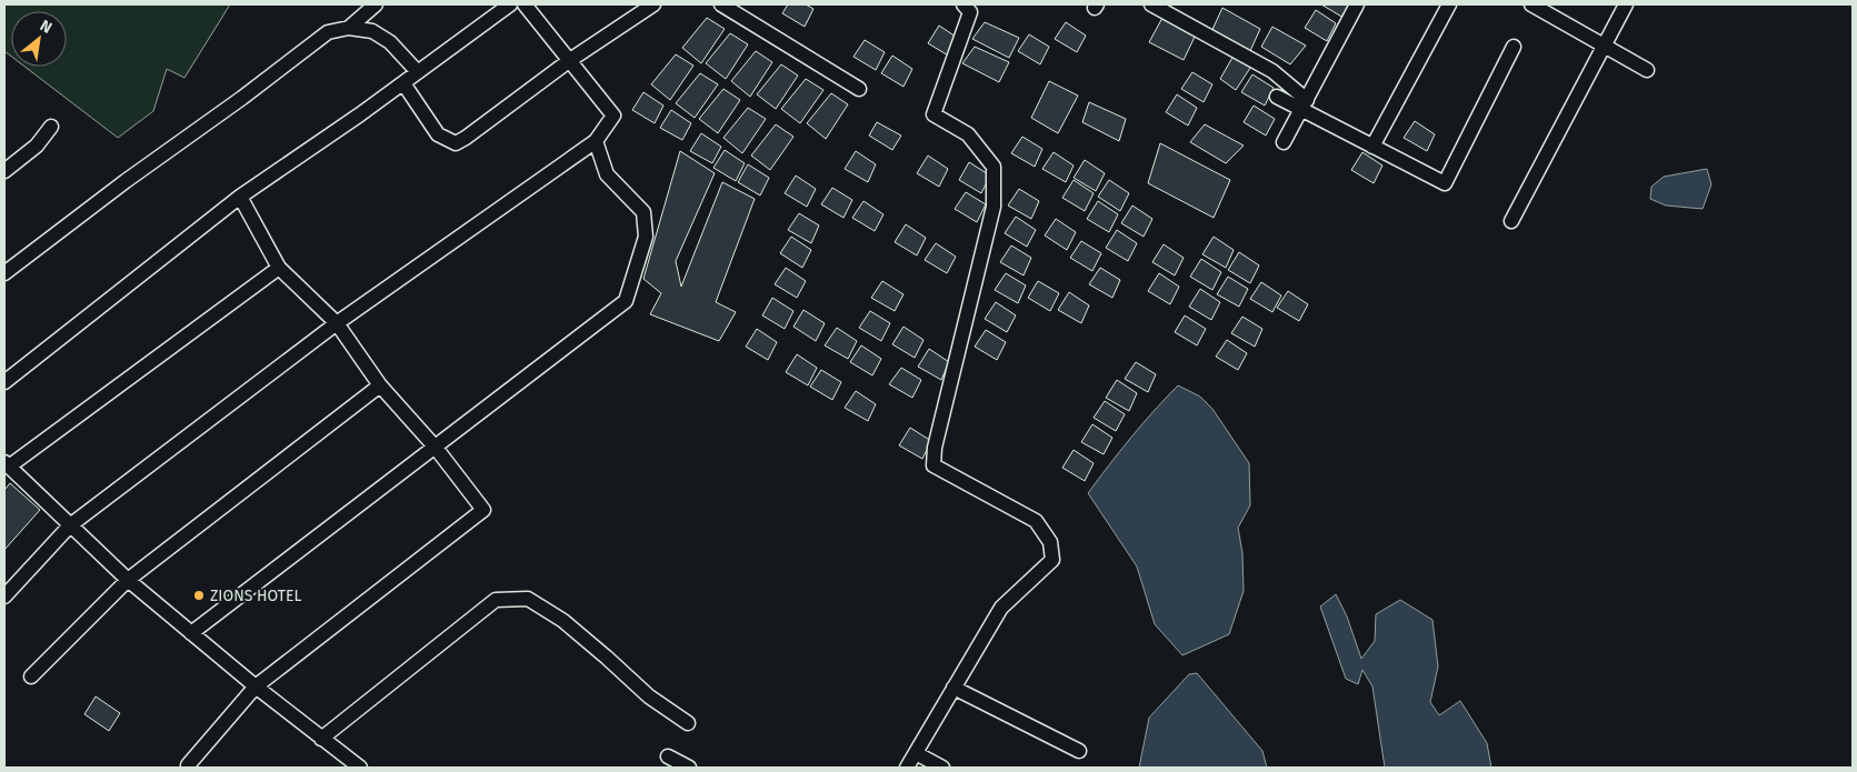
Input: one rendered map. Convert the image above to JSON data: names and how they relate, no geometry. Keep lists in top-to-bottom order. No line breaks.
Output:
{"places":["ZIONS HOTEL"],"north":"top right"}
